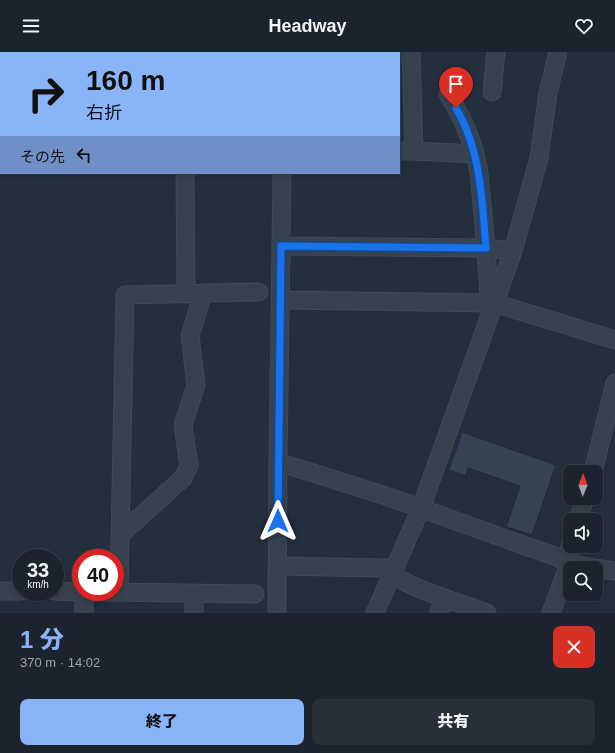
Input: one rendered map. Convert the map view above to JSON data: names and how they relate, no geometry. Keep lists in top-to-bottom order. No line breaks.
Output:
{"north":"top","page":{"header":"Headway","turn":["160 m","右折"],"then":"その先","speed":"33 km/h","limit":"40","heading":["1 分","370 m · 14:02"],"buttons":["終了","共有"]}}
